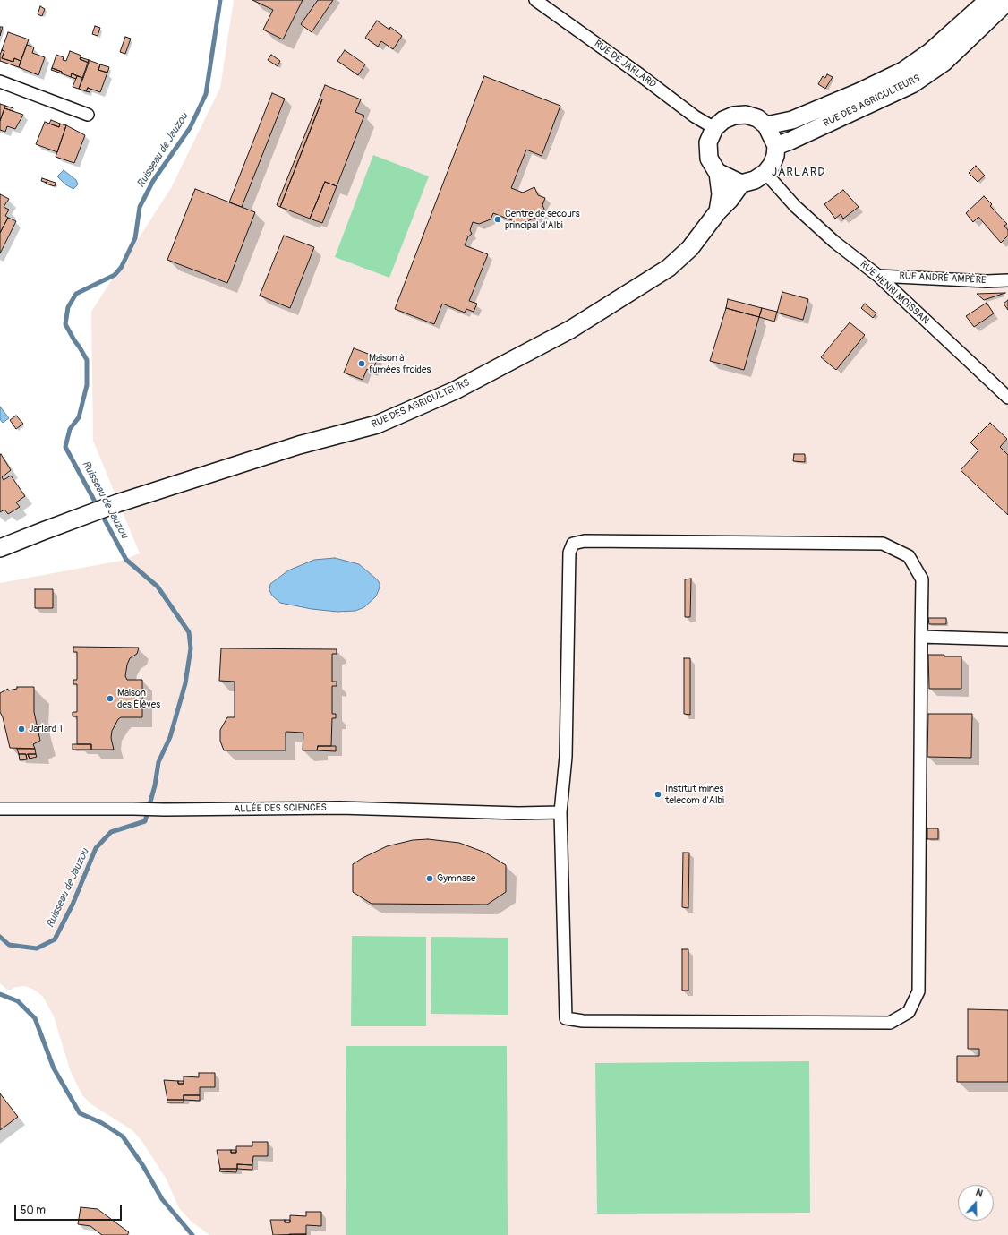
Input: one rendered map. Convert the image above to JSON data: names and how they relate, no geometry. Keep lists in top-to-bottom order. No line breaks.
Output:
{"streets":{"street":["RUE DE JARLARD","RUE DES AGRICULTEURS","RUE ANDRÉ AMPÈRE","RUE HENRI MOISSAN","ALLÉE DES SCIENCES"]},"crossings":[["RUE DE JARLARD","RUE DES AGRICULTEURS"],["RUE DE JARLARD","RUE HENRI MOISSAN"],["RUE DES AGRICULTEURS","RUE HENRI MOISSAN"],["RUE ANDRÉ AMPÈRE","RUE HENRI MOISSAN"]],"districts":["JARLARD"],"water":["Ruisseau de Jauzou"],"places":["Centre de secours principal d'Albi","Maison à fumées froides","Maison des Élèves","Jarlard 1","Institut mines telecom d'Albi","Gymnase"],"scale_bar":"50 m","north":"top"}
